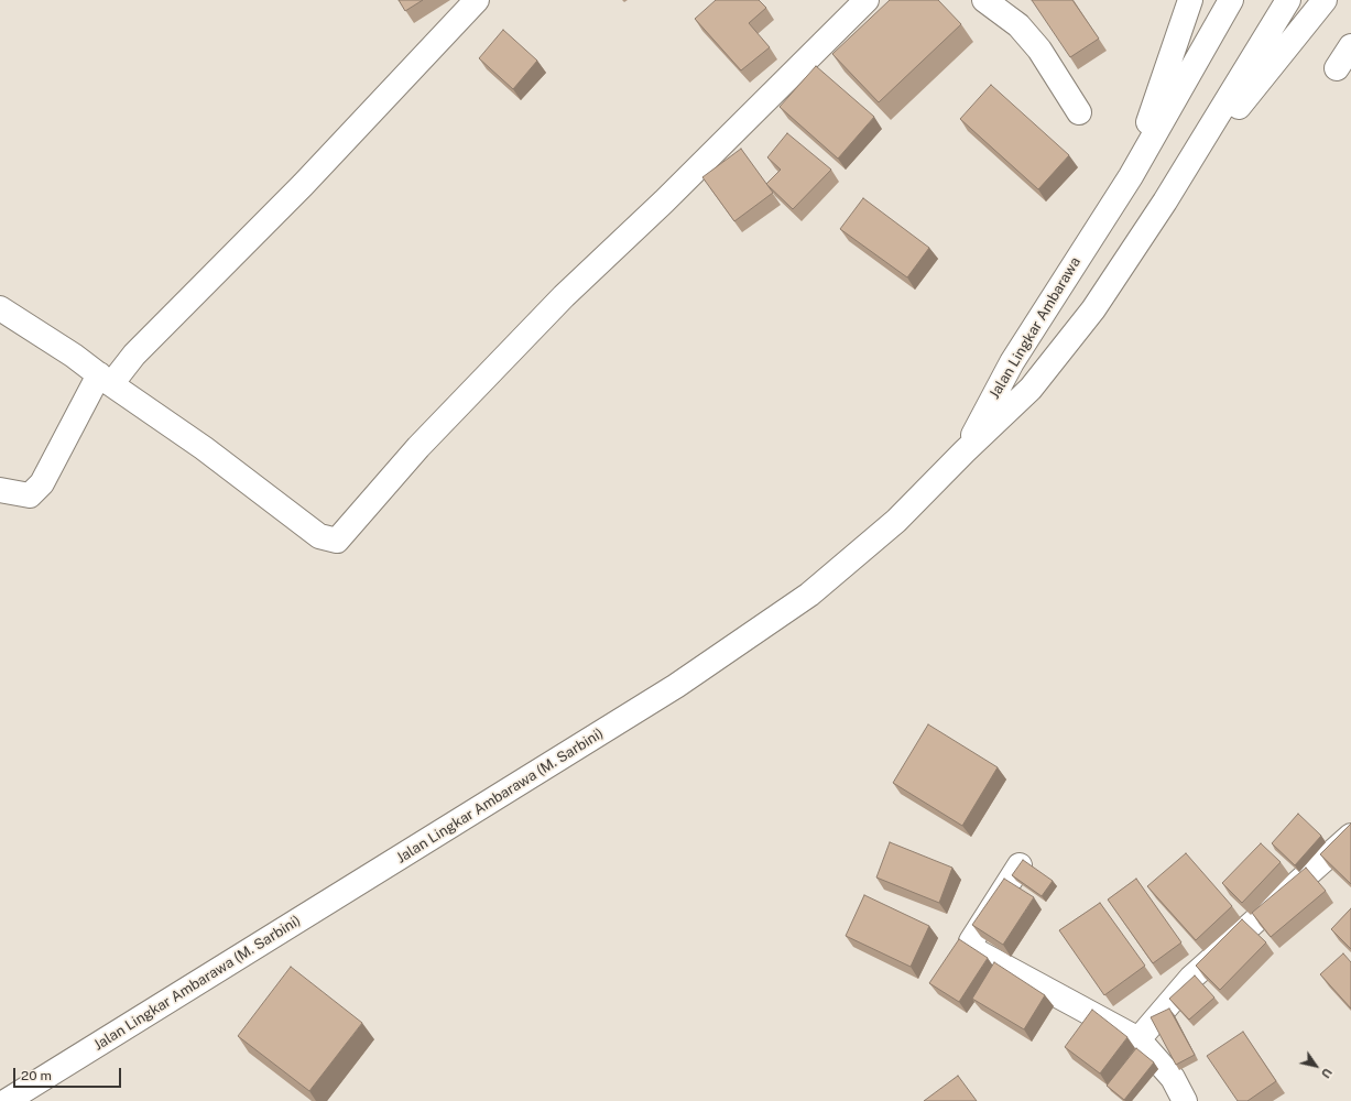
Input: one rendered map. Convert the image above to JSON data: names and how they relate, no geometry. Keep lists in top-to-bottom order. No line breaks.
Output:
{"streets":{"main road":["Jalan Lingkar Ambarawa","Jalan Lingkar Ambarawa (M. Sarbini)"]},"crossings":[["Jalan Lingkar Ambarawa","Jalan Lingkar Ambarawa (M. Sarbini)"]],"scale_bar":"20 m","north":"bottom right"}
